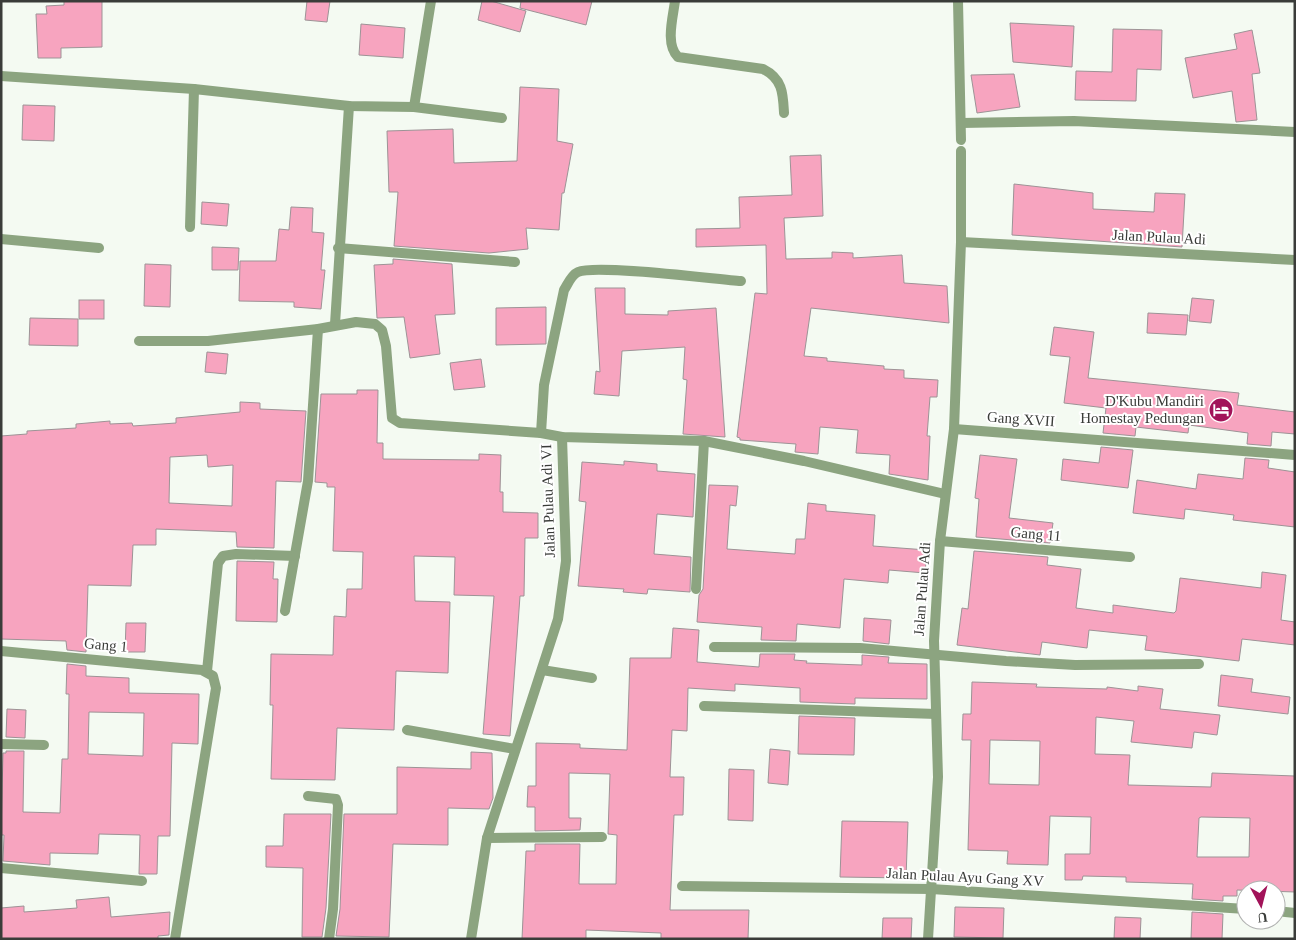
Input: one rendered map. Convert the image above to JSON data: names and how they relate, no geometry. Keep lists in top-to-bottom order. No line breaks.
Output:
{"streets":{"street":["Jalan Pulau Adi","Gang XVII","Jalan Pulau Adi VI","Gang 11","Gang 1","Jalan Pulau Ayu Gang XV"]},"crossings":[["Jalan Pulau Adi","Gang XVII"],["Jalan Pulau Adi","Gang 11"],["Jalan Pulau Adi","Jalan Pulau Ayu Gang XV"]],"places":{"hotel":["D'Kubu Mandiri Homestay Pedungan"]},"north":"bottom"}
